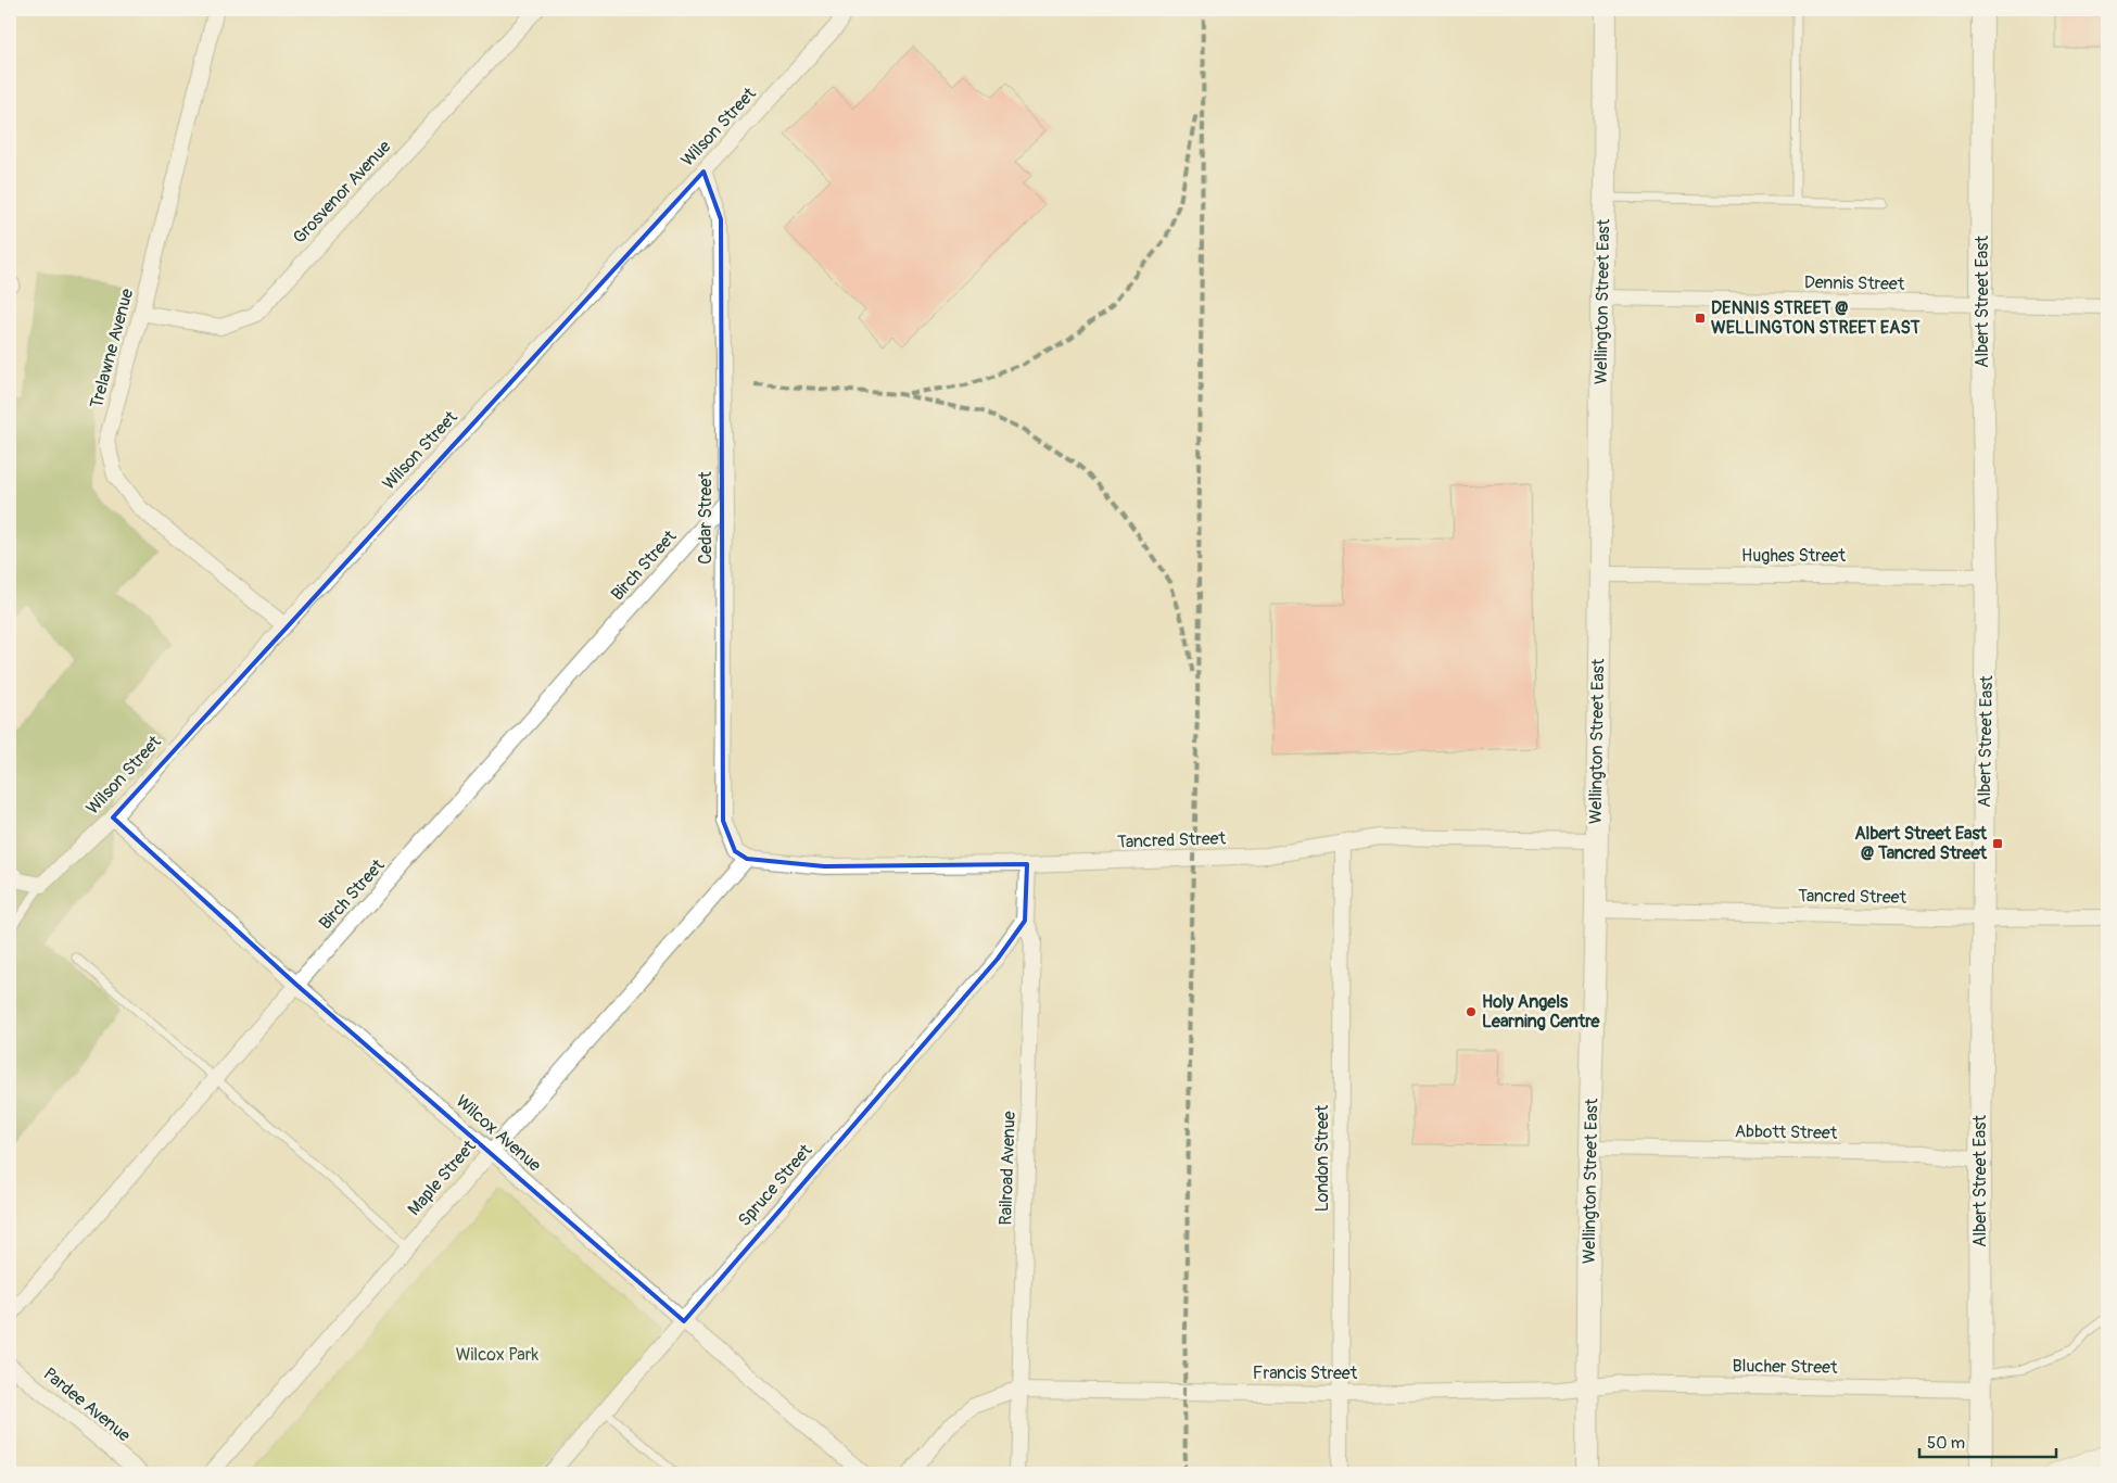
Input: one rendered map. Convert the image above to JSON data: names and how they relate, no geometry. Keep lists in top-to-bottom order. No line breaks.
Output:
{"streets":{"main road":["Wellington Street East","Albert Street East"],"street":["Wilson Street","Grosvenor Avenue","Dennis Street","Trelawne Avenue","Cedar Street","Hughes Street","Birch Street","Tancred Street","Abbott Street","Wilcox Avenue","London Street","Railroad Avenue","Maple Street","Spruce Street","Blucher Street","Francis Street","Pardee Avenue"]},"crossings":[["Wilson Street","Trelawne Avenue"],["Wilson Street","Cedar Street"],["Wilson Street","Wilcox Avenue"],["Grosvenor Avenue","Trelawne Avenue"],["Dennis Street","Wellington Street East"],["Dennis Street","Albert Street East"],["Wellington Street East","Hughes Street"],["Wellington Street East","Tancred Street"],["Wellington Street East","Abbott Street"],["Wellington Street East","Blucher Street"],["Wellington Street East","Francis Street"],["Albert Street East","Hughes Street"],["Albert Street East","Tancred Street"],["Albert Street East","Abbott Street"],["Albert Street East","Blucher Street"],["Cedar Street","Birch Street"],["Cedar Street","Tancred Street"],["Cedar Street","Maple Street"],["Birch Street","Wilcox Avenue"],["Tancred Street","London Street"],["Tancred Street","Railroad Avenue"],["Tancred Street","Maple Street"],["Wilcox Avenue","Maple Street"],["Wilcox Avenue","Spruce Street"],["London Street","Francis Street"],["Railroad Avenue","Spruce Street"],["Railroad Avenue","Francis Street"],["Blucher Street","Francis Street"]],"parks":["Wilcox Park"],"places":{"transit":["DENNIS STREET @ WELLINGTON STREET EAST","Albert Street East @ Tancred Street"],"other":["Holy Angels Learning Centre"]},"scale_bar":"50 m"}
